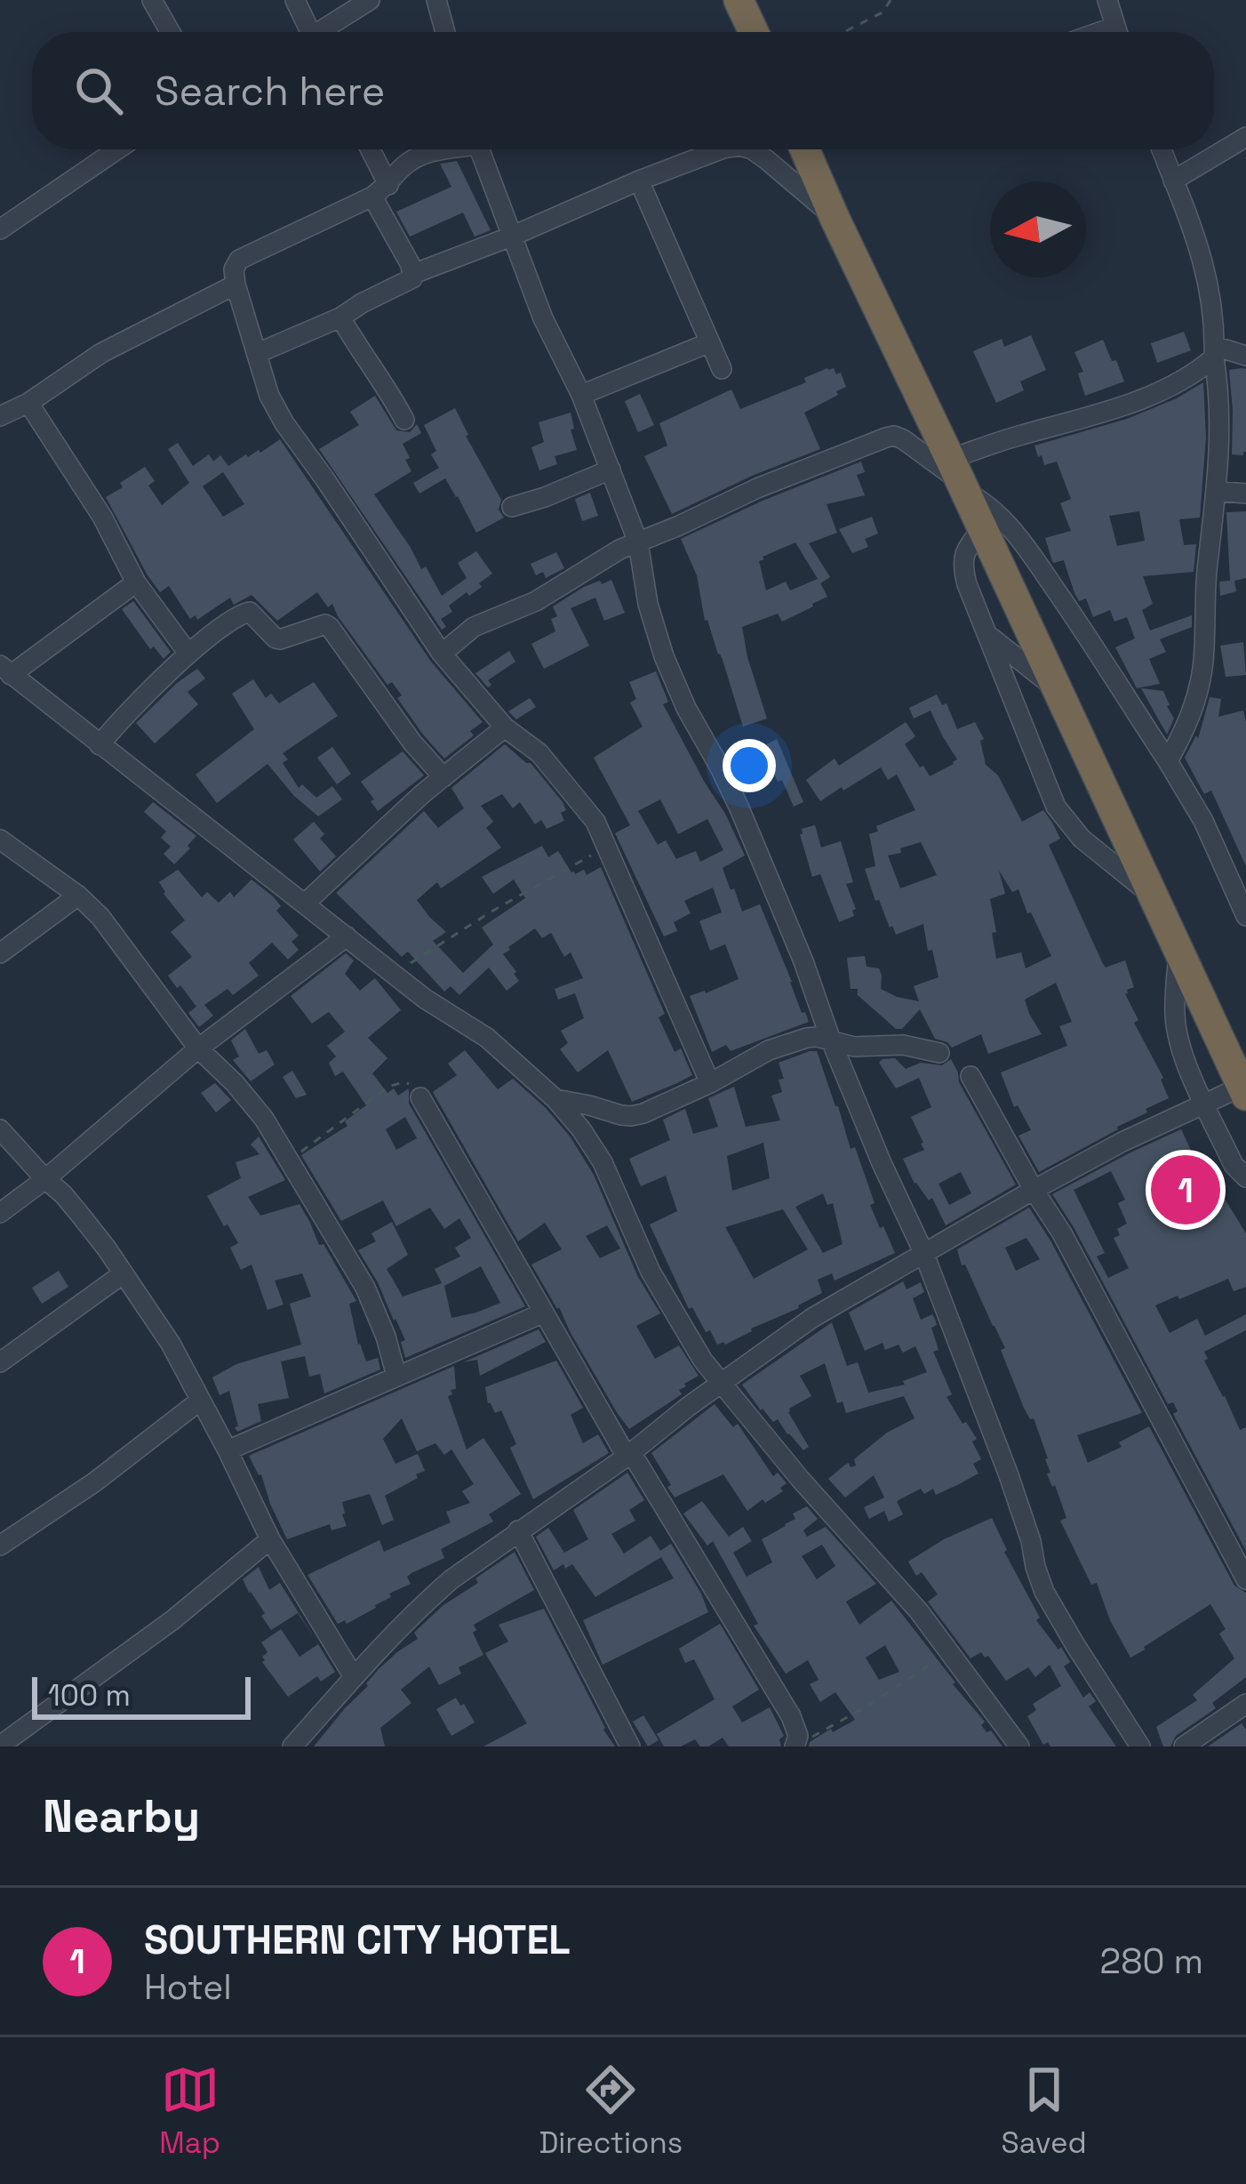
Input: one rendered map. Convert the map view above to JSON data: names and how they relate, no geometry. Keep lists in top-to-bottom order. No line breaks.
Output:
{"scale_bar":"100 m","north":"left","page":{"search":"Search here","pins":"1","scale":"100 m","heading":"Nearby","list":[{"mark":"1","name":"SOUTHERN CITY HOTEL","note":"Hotel","value":"280 m"}],"nav":["Map","Directions","Saved"]}}
